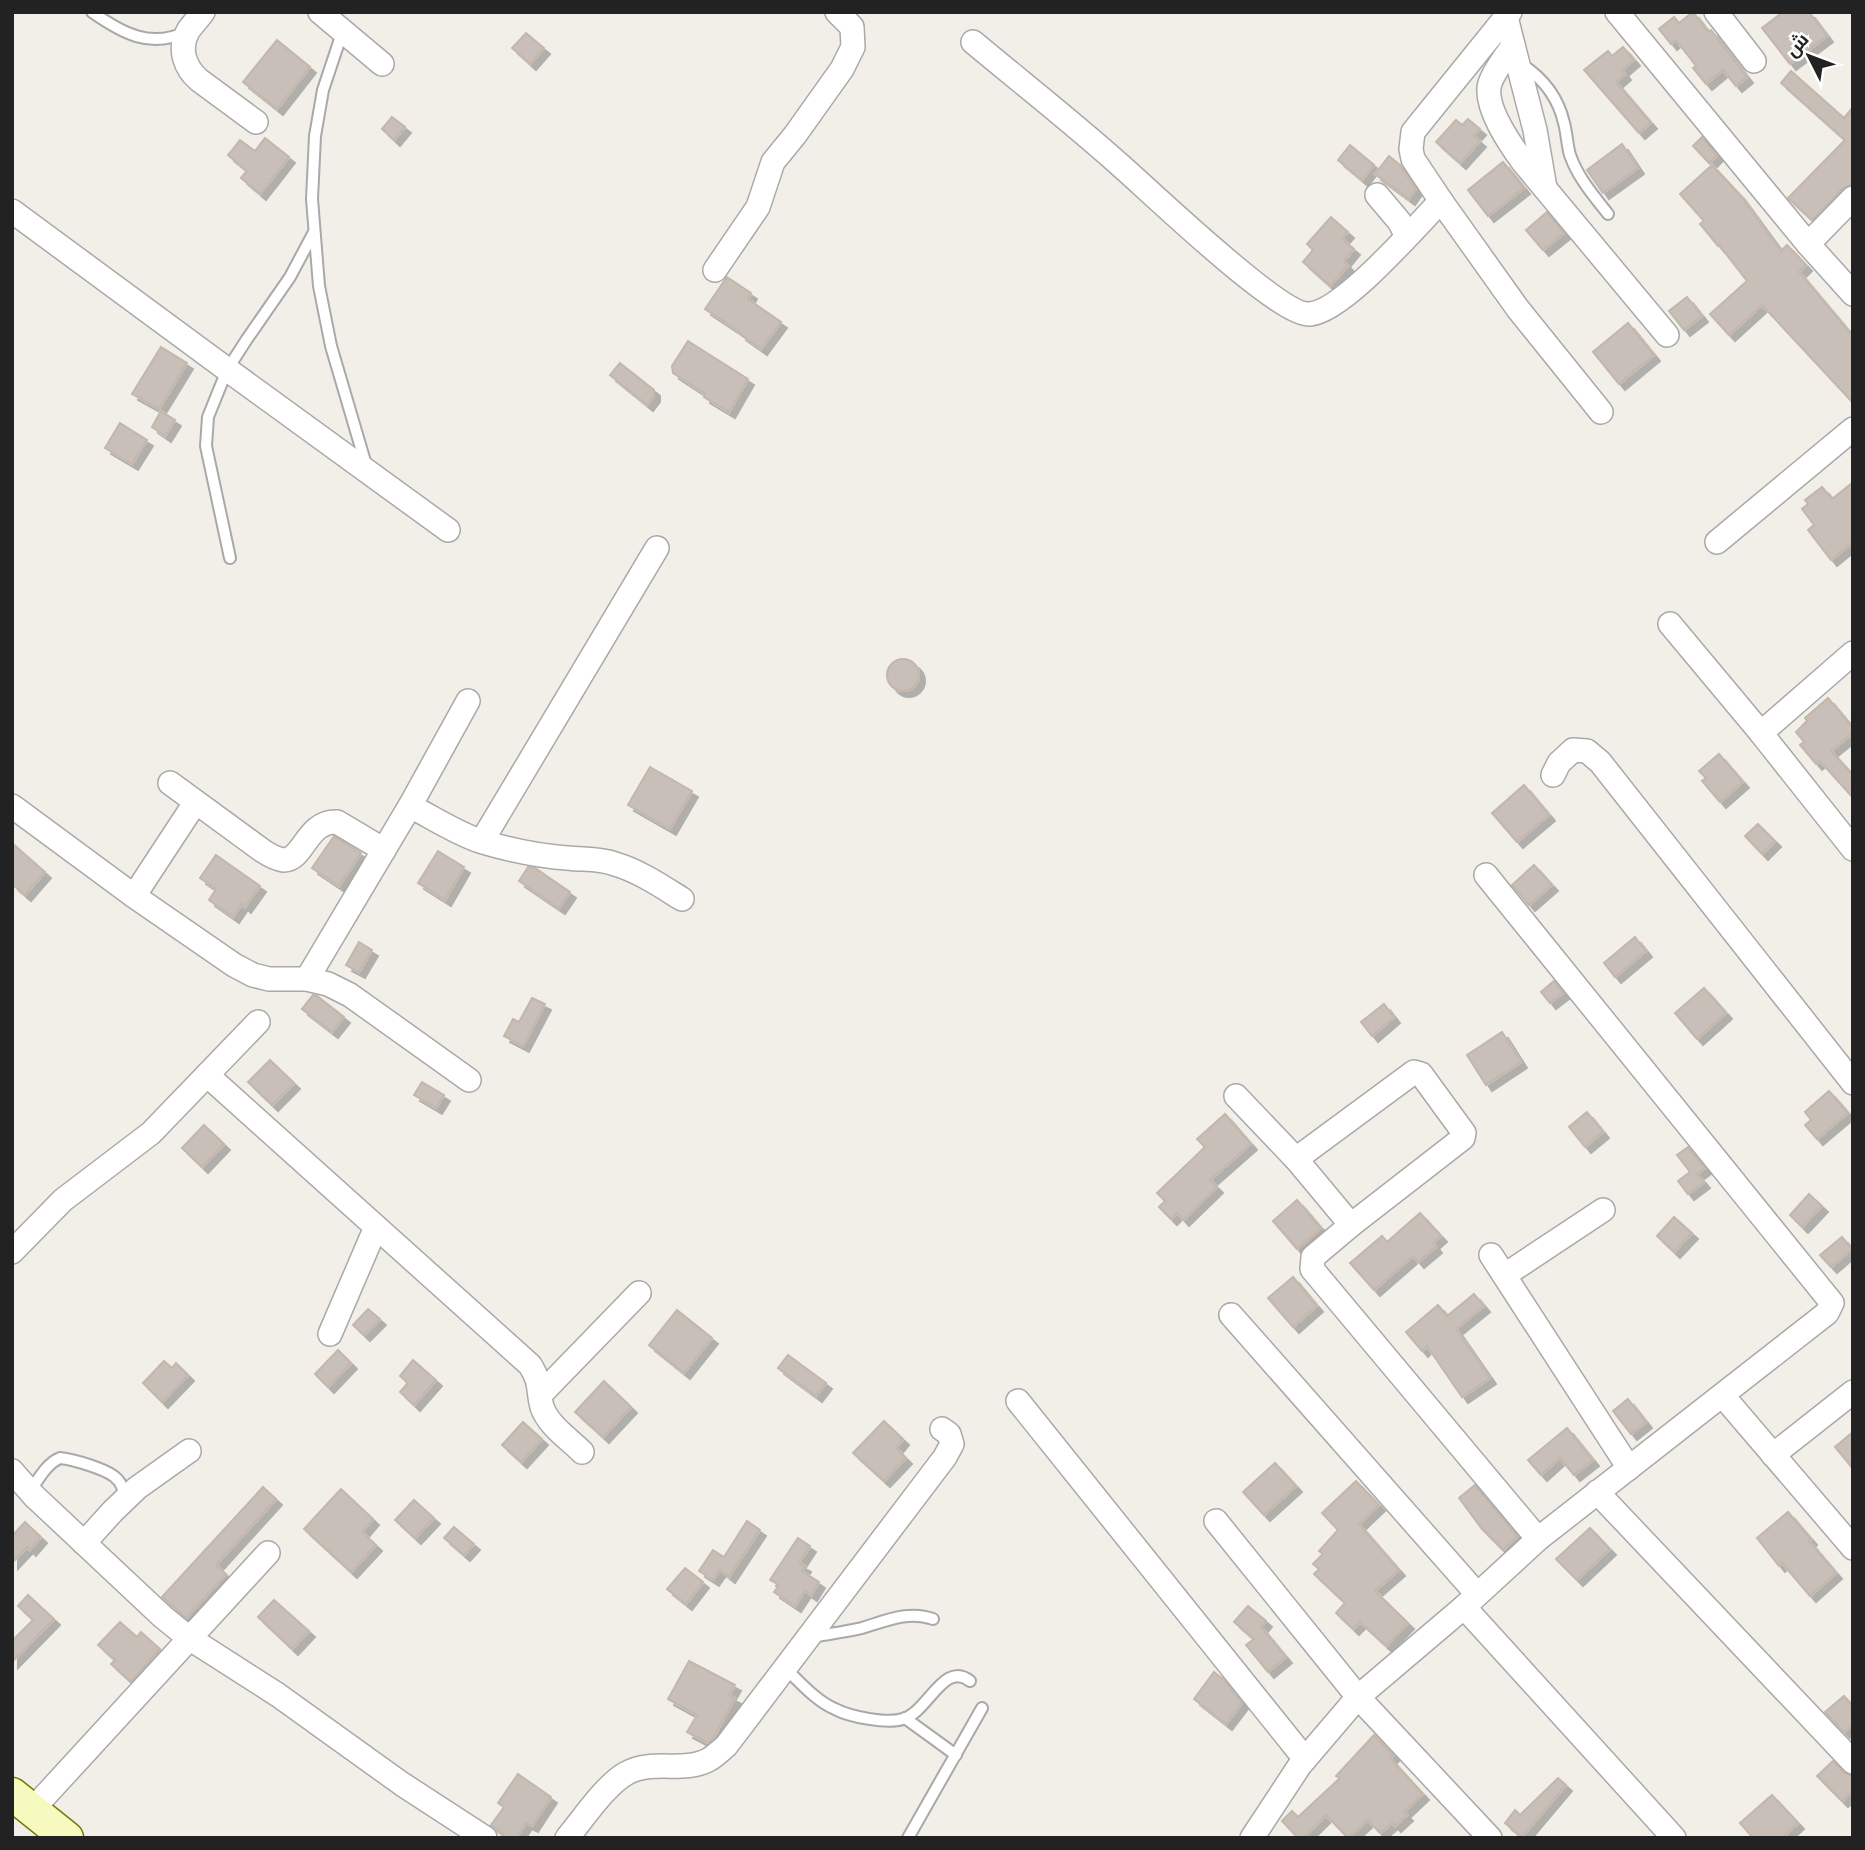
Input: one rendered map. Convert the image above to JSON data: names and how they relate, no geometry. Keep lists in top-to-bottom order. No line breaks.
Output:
{"north":"top left"}
